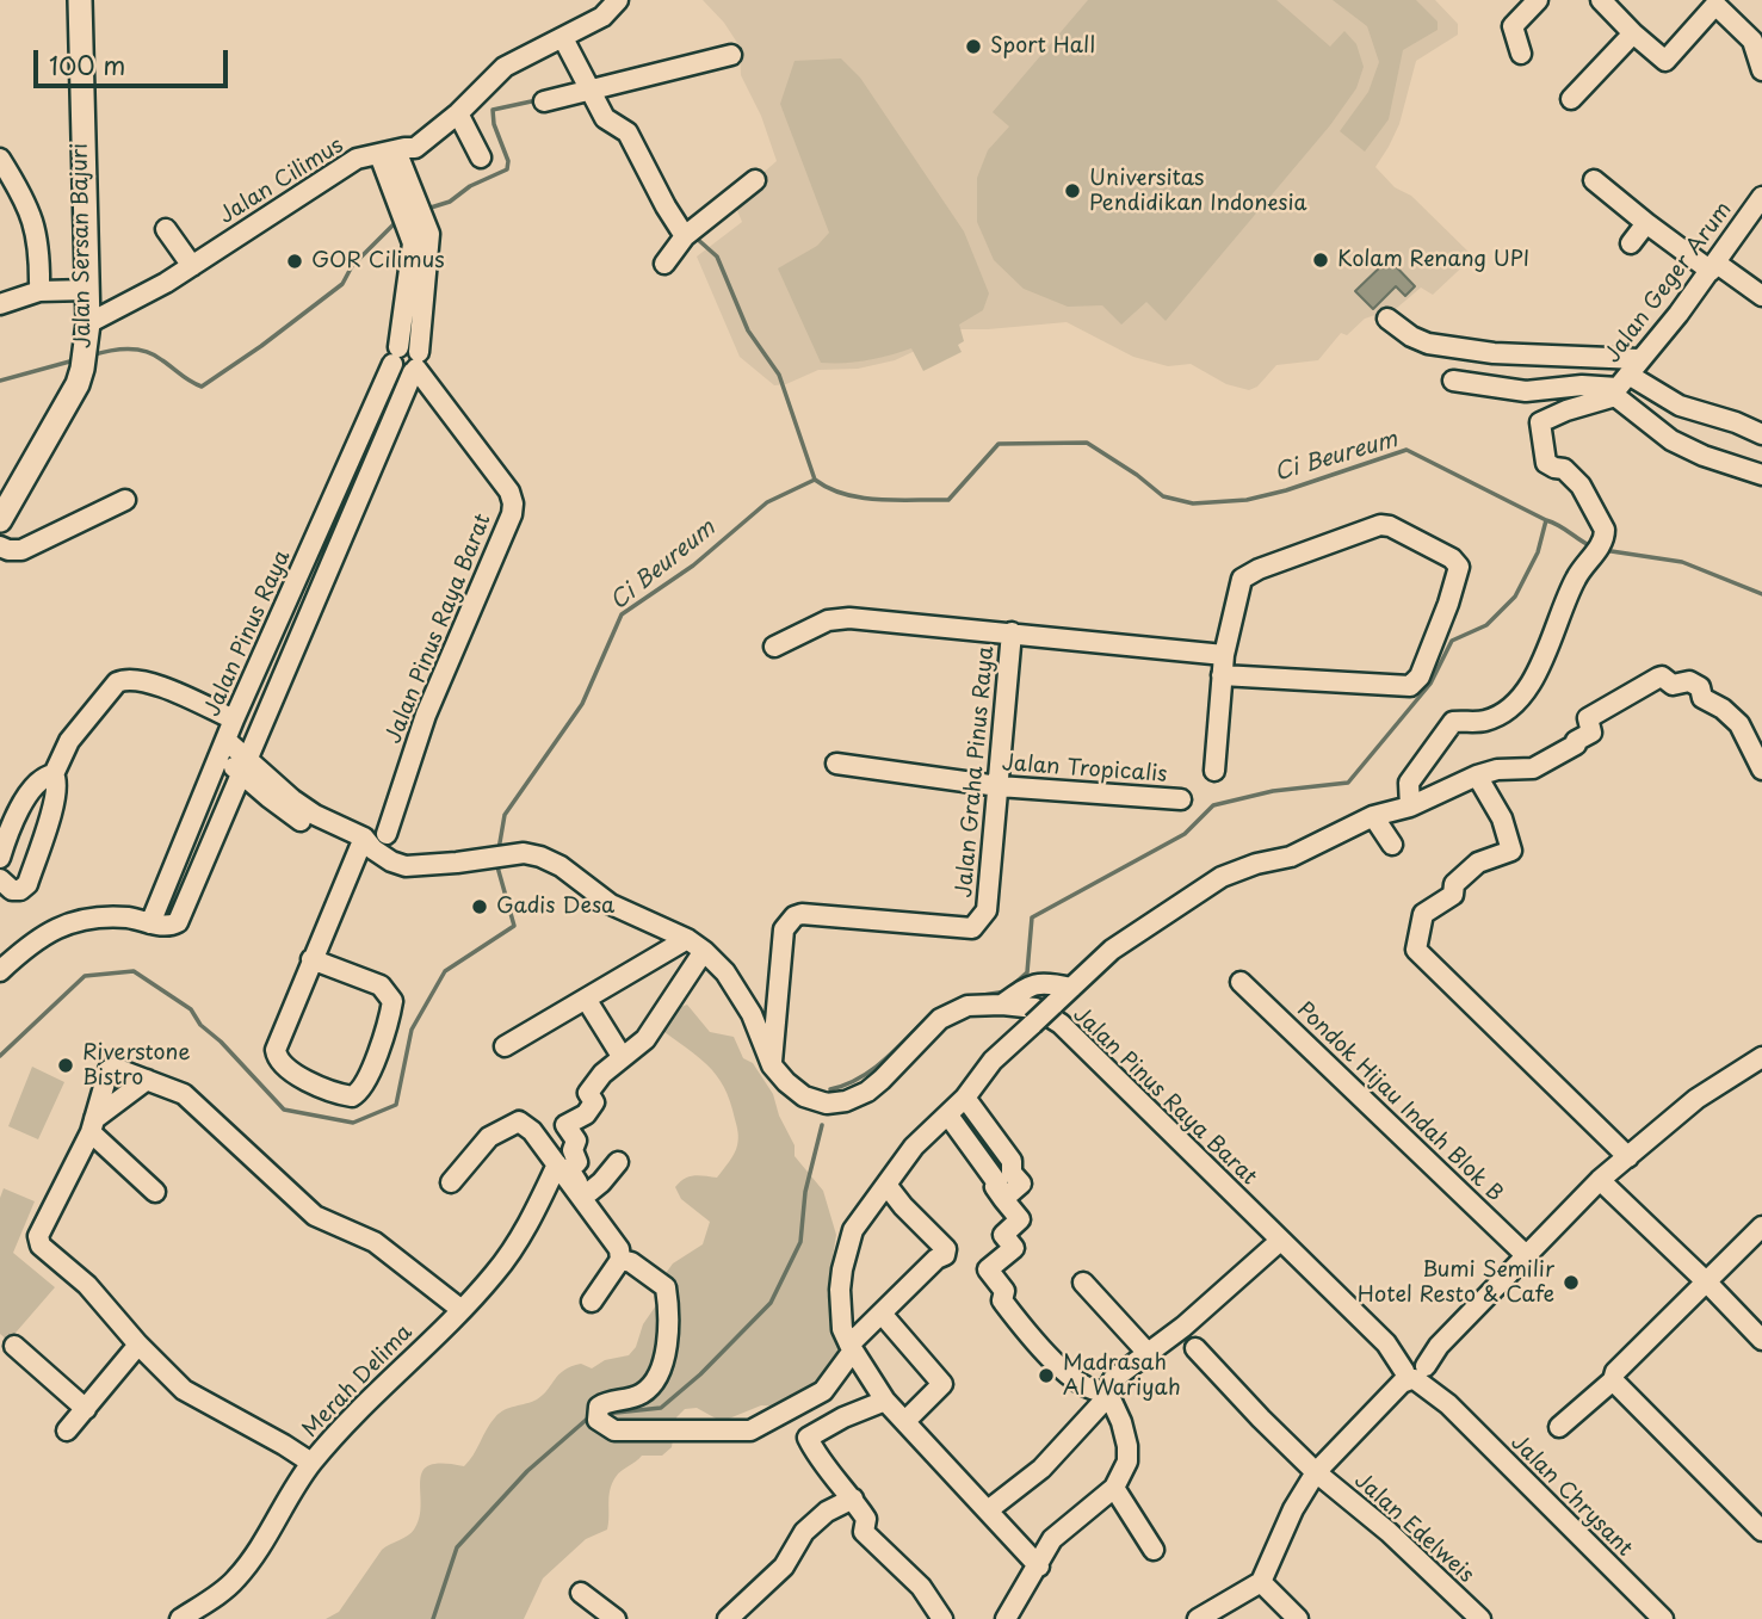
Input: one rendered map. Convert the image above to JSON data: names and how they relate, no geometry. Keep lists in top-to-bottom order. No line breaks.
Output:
{"streets":{"main road":["Jalan Sersan Bajuri"],"street":["Jalan Cilimus","Jalan Geger Arum","Jalan Pinus Raya Barat","Jalan Pinus Raya","Jalan Tropicalis","Jalan Graha Pinus Raya","Pondok Hijau Indah Blok B","Merah Delima","Jalan Chrysant","Jalan Edelweis"]},"crossings":[["Jalan Cilimus","Jalan Sersan Bajuri"],["Jalan Pinus Raya Barat","Jalan Pinus Raya"],["Jalan Pinus Raya Barat","Jalan Graha Pinus Raya"],["Jalan Pinus Raya Barat","Jalan Chrysant"],["Jalan Tropicalis","Jalan Graha Pinus Raya"]],"water":["Ci Beureum"],"places":["Sport Hall","Universitas Pendidikan Indonesia","Kolam Renang UPI","GOR Cilimus","Gadis Desa","Riverstone Bistro","Bumi Semilir Hotel Resto & Cafe","Madrasah Al Wariyah"],"scale_bar":"100 m"}
